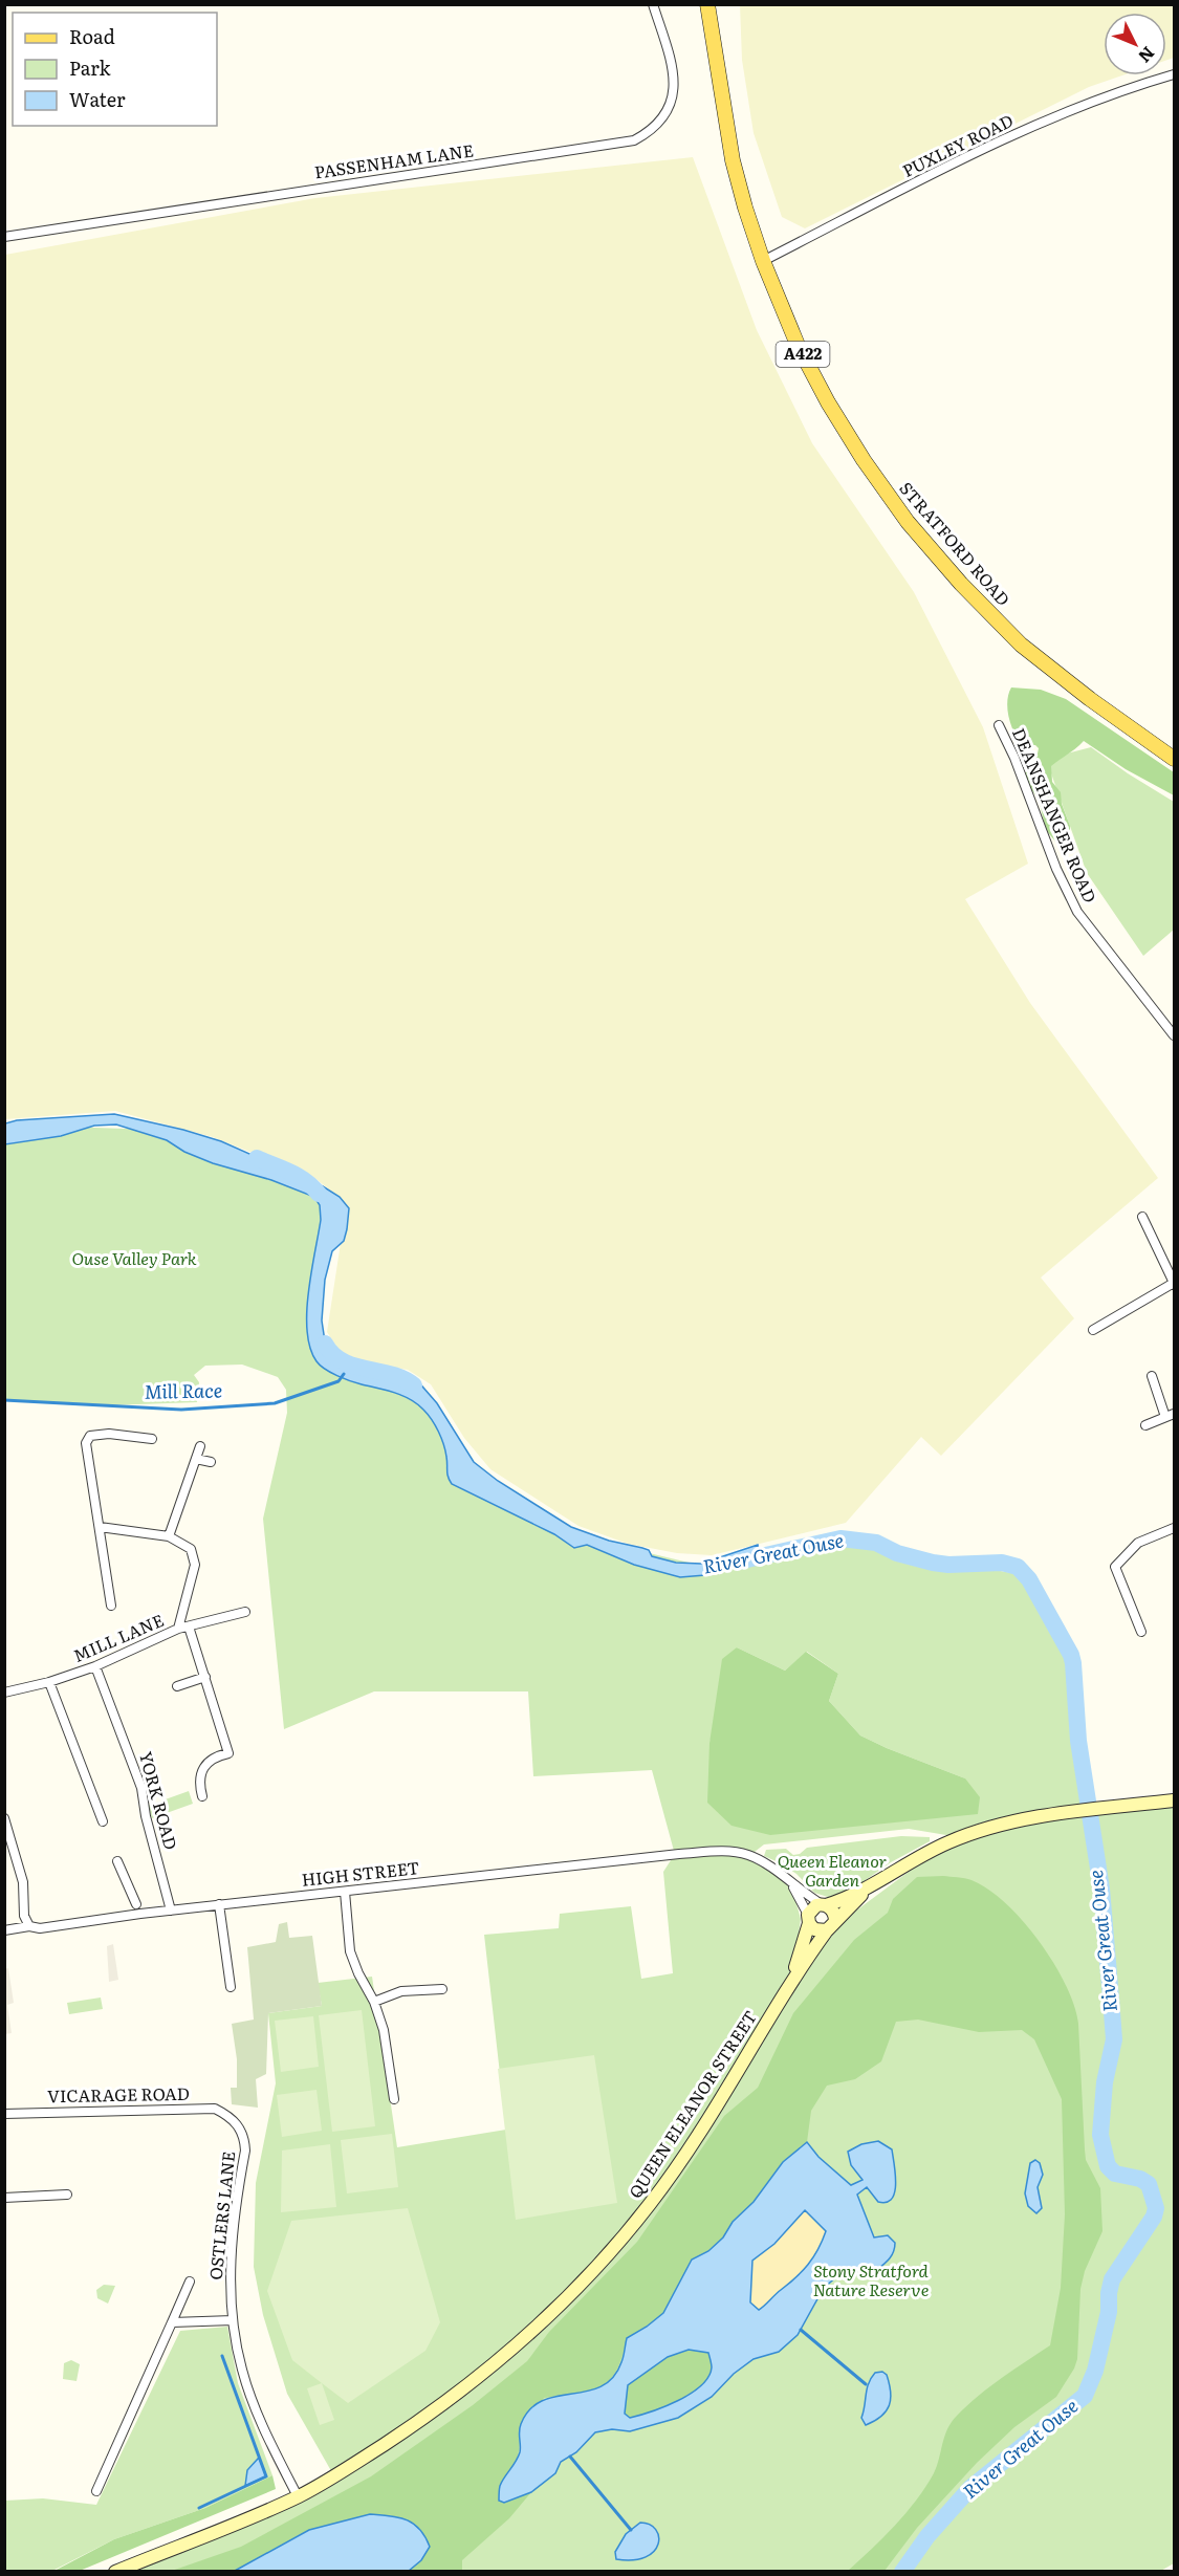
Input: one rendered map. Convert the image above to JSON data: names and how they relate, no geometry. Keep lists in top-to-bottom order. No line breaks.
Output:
{"streets":{"main road":["A422","STRATFORD ROAD"],"street":["PUXLEY ROAD","PASSENHAM LANE","DEANSHANGER ROAD","MILL LANE","YORK ROAD","HIGH STREET","VICARAGE ROAD","QUEEN ELEANOR STREET","OSTLERS LANE"]},"crossings":[["PUXLEY ROAD","STRATFORD ROAD"],["MILL LANE","YORK ROAD"],["YORK ROAD","HIGH STREET"],["HIGH STREET","QUEEN ELEANOR STREET"],["VICARAGE ROAD","OSTLERS LANE"],["QUEEN ELEANOR STREET","OSTLERS LANE"]],"water":["Mill Race","River Great Ouse"],"parks":["Ouse Valley Park","Queen Eleanor Garden","Stony Stratford Nature Reserve"],"legend":["Road","Park","Water"],"north":"bottom right"}
